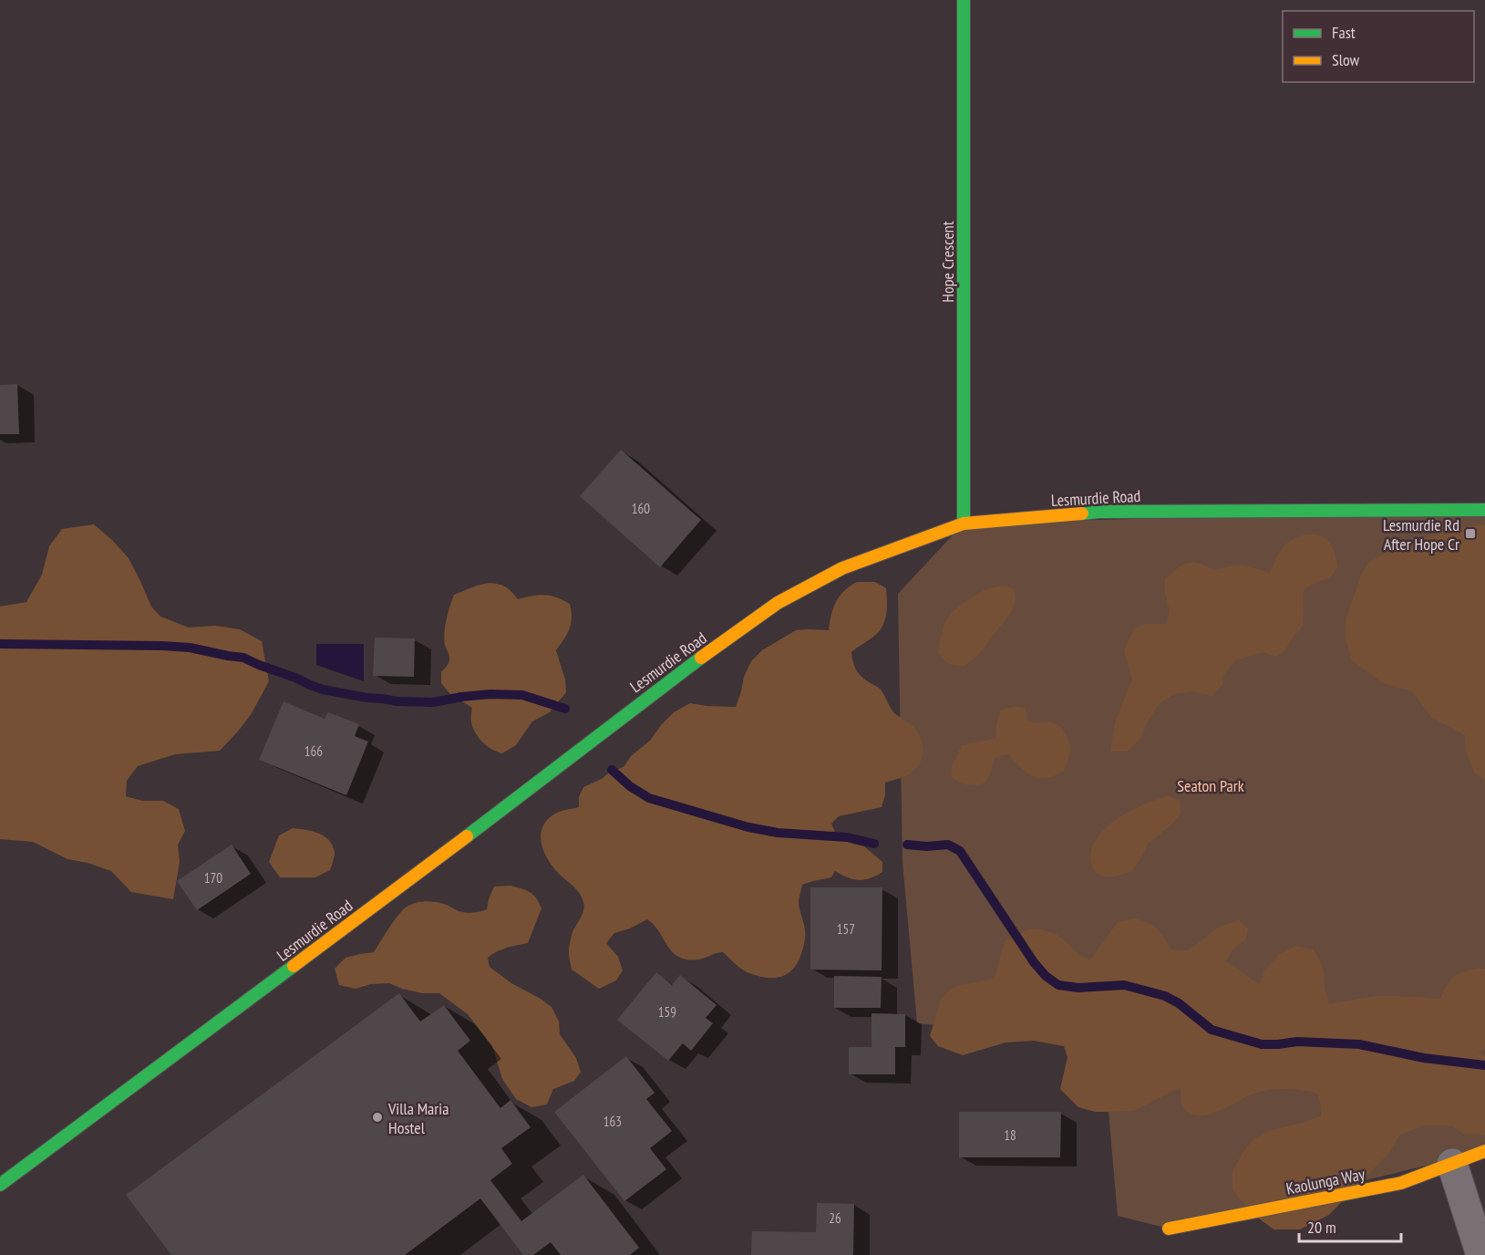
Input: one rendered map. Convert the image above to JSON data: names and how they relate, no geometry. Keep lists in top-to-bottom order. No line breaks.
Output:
{"streets":{"main road":["Hope Crescent","Lesmurdie Road","Kaolunga Way"]},"crossings":[["Hope Crescent","Lesmurdie Road"]],"parks":["Seaton Park"],"places":{"transit":["Lesmurdie Rd After Hope Cr"],"other":["Villa Maria Hostel"]},"house_numbers":["160","166","170","157","159","163","18","26"],"legend":["Fast","Slow"],"scale_bar":"20 m"}
